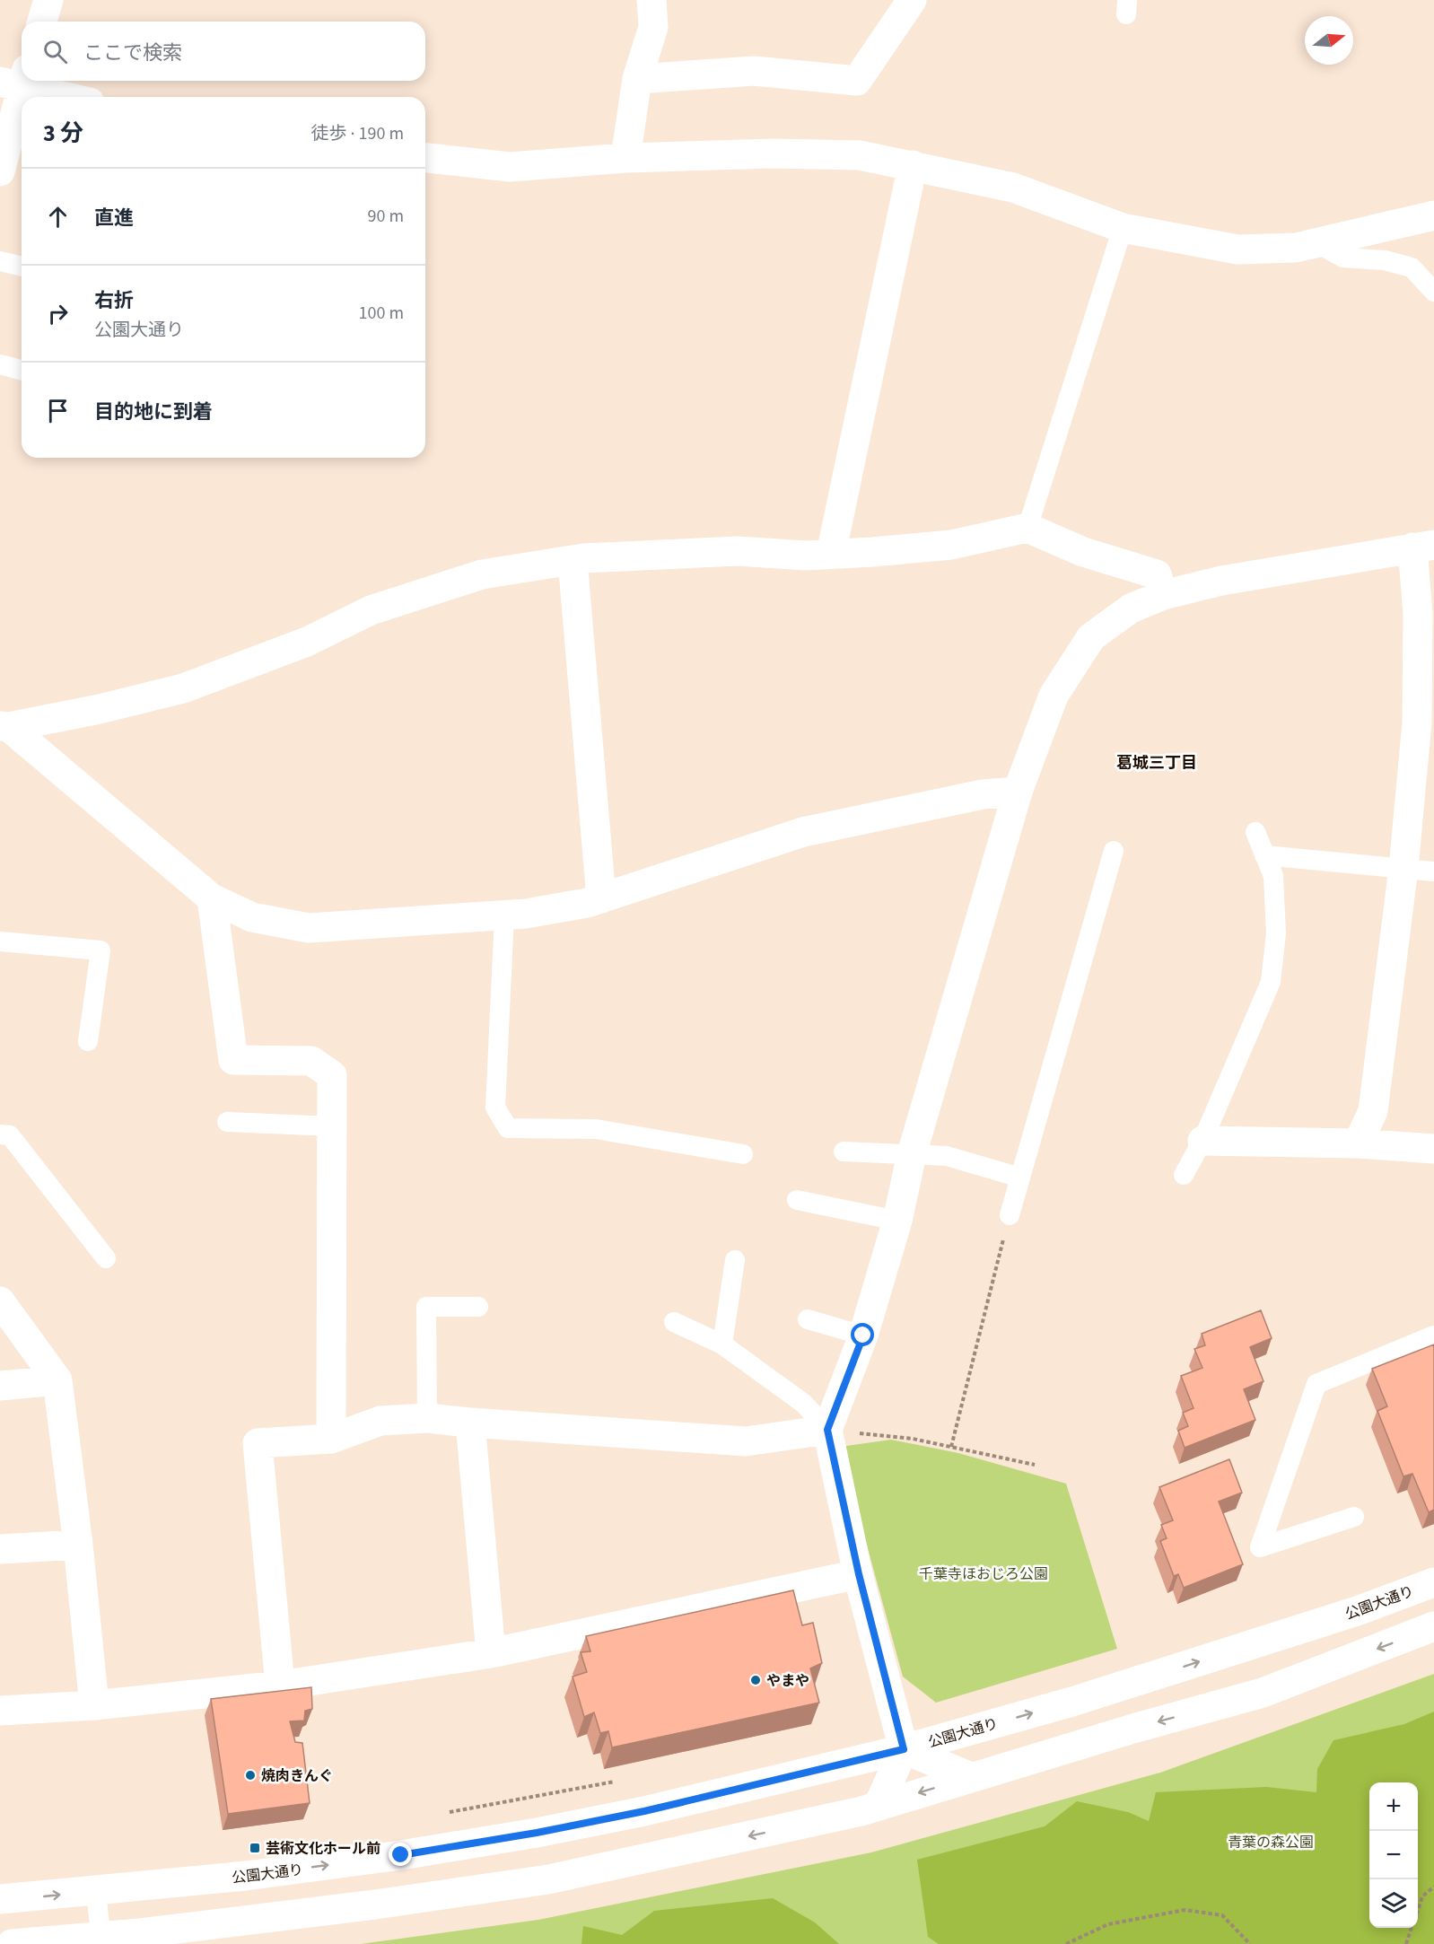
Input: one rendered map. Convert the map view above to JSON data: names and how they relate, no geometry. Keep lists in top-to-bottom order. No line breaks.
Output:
{"streets":{"street":["公園大通り"]},"districts":["葛城三丁目"],"parks":["千葉寺ほおじろ公園","青葉の森公園"],"places":{"other":["やまや","焼肉きんぐ"],"transit":["芸術文化ホール前"]},"north":"right","page":{"search":"ここで検索","heading":["3 分","徒歩 · 190 m"],"list":[["直進","90 m"],["右折","公園大通り","100 m"],"目的地に到着"],"map_buttons":["+","−"]}}
